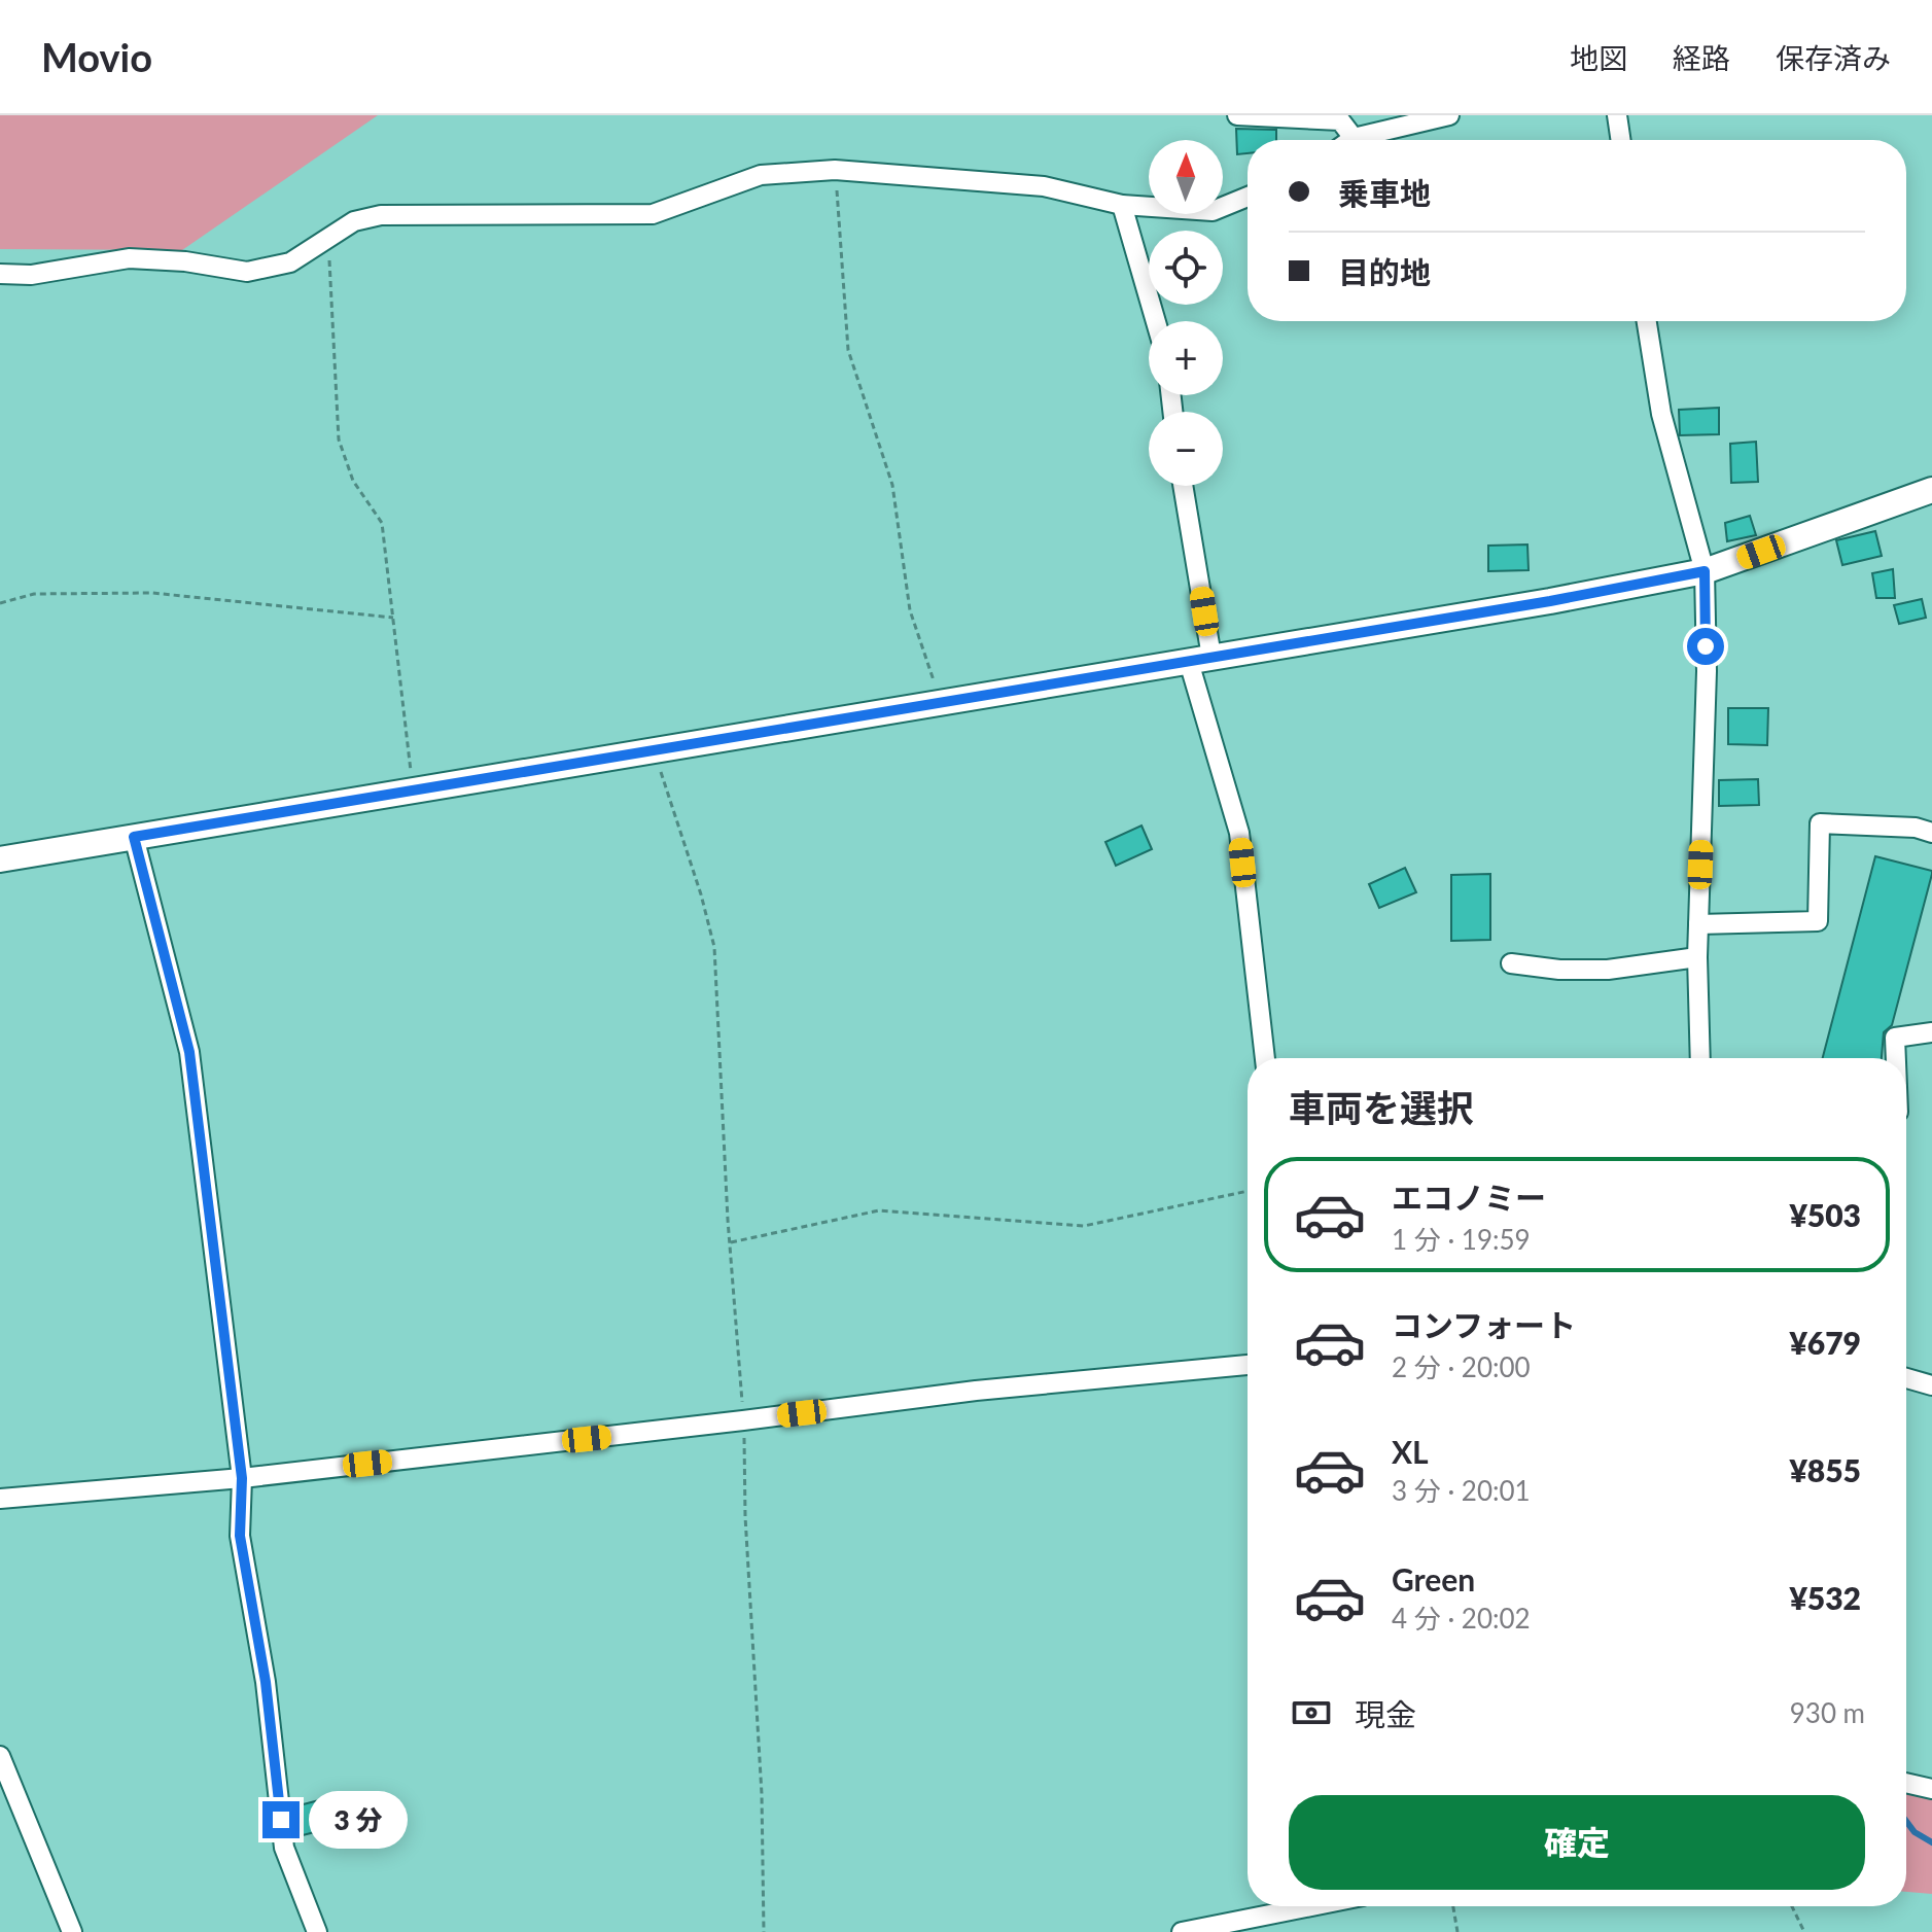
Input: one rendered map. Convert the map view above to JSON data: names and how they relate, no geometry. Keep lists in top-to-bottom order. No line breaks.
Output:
{"north":"top","page":{"header":"Movio","nav":["地図","経路","保存済み"],"map_buttons":["+","−"],"banner":["乗車地","目的地"],"heading":"車両を選択","list":[{"name":"エコノミー","note":"1 分 · 19:59","value":"¥503"},{"name":"コンフォート","note":"2 分 · 20:00","value":"¥679"},{"name":"XL","note":"3 分 · 20:01","value":"¥855"},{"name":"Green","note":"4 分 · 20:02","value":"¥532"}],"pay":["現金","930 m"],"buttons":"確定","bubble":"3 分"}}
